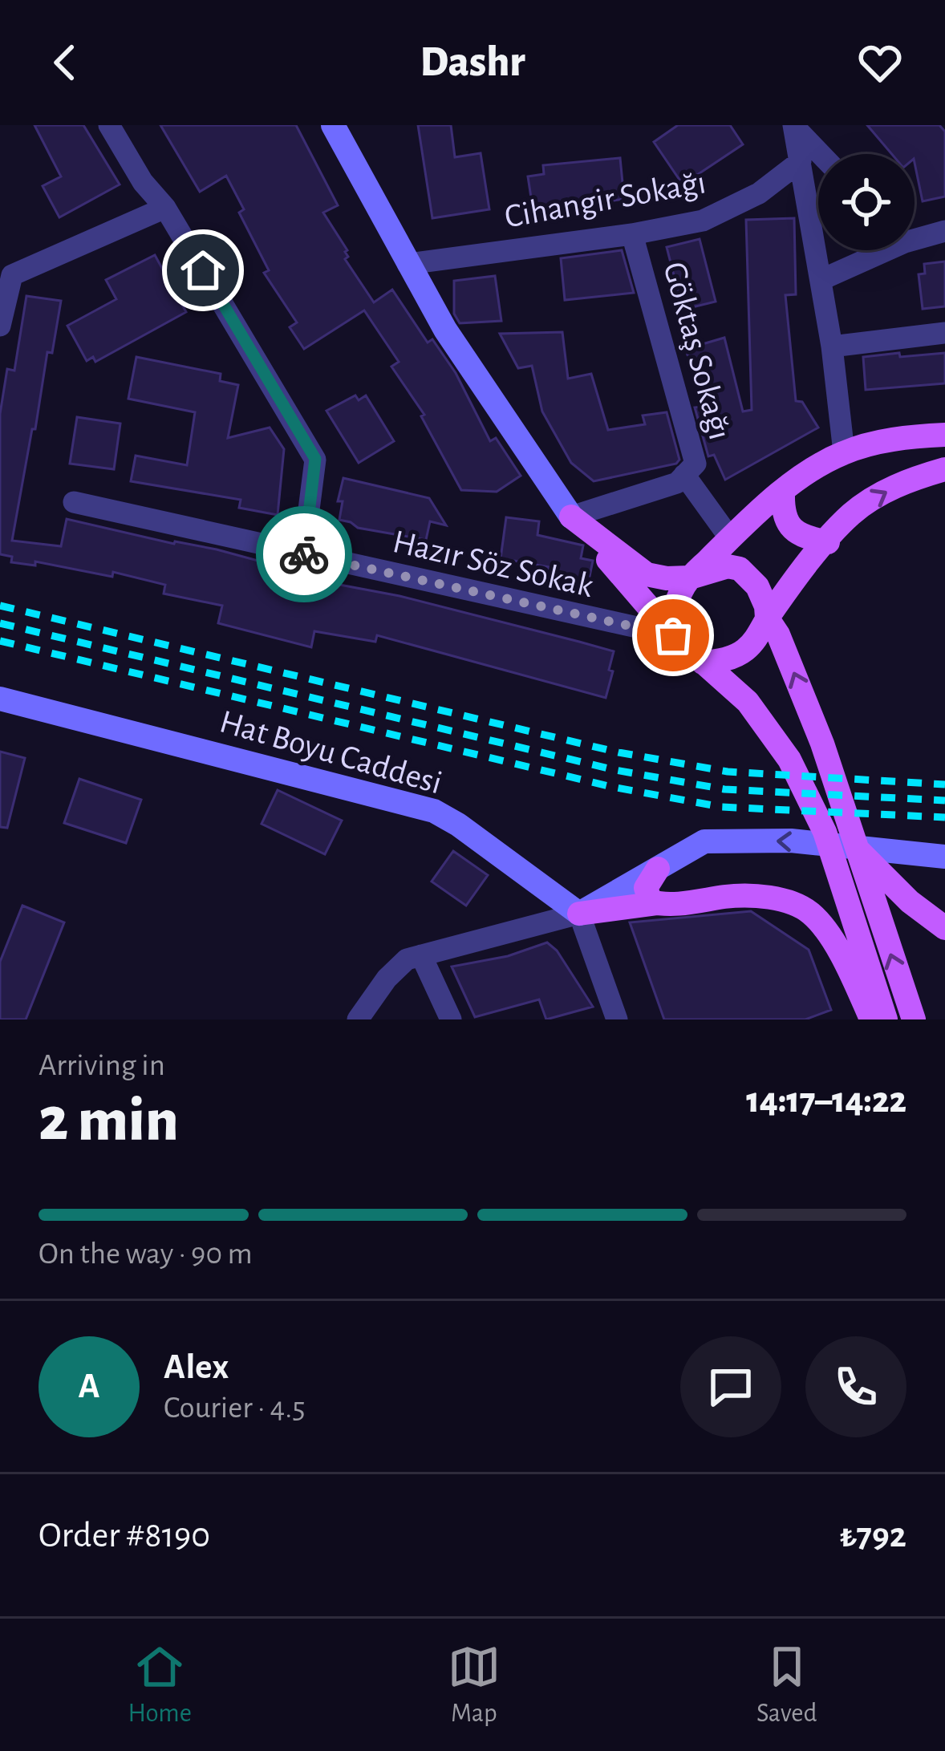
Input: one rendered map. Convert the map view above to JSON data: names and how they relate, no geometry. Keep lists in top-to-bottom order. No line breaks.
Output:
{"streets":{"street":["Cihangir Sokağı","Göktaş Sokağı","Hazır Söz Sokak","Hat Boyu Caddesi"]},"crossings":[["Cihangir Sokağı","Göktaş Sokağı"]],"page":{"header":"Dashr","heading":["2 min","Arriving in","14:17–14:22"],"panel":["Alex","Courier · 4.5","Order #8190","₺792"],"bar":"On the way · 90 m","round":"A","tabs":["Home","Map","Saved"]}}
